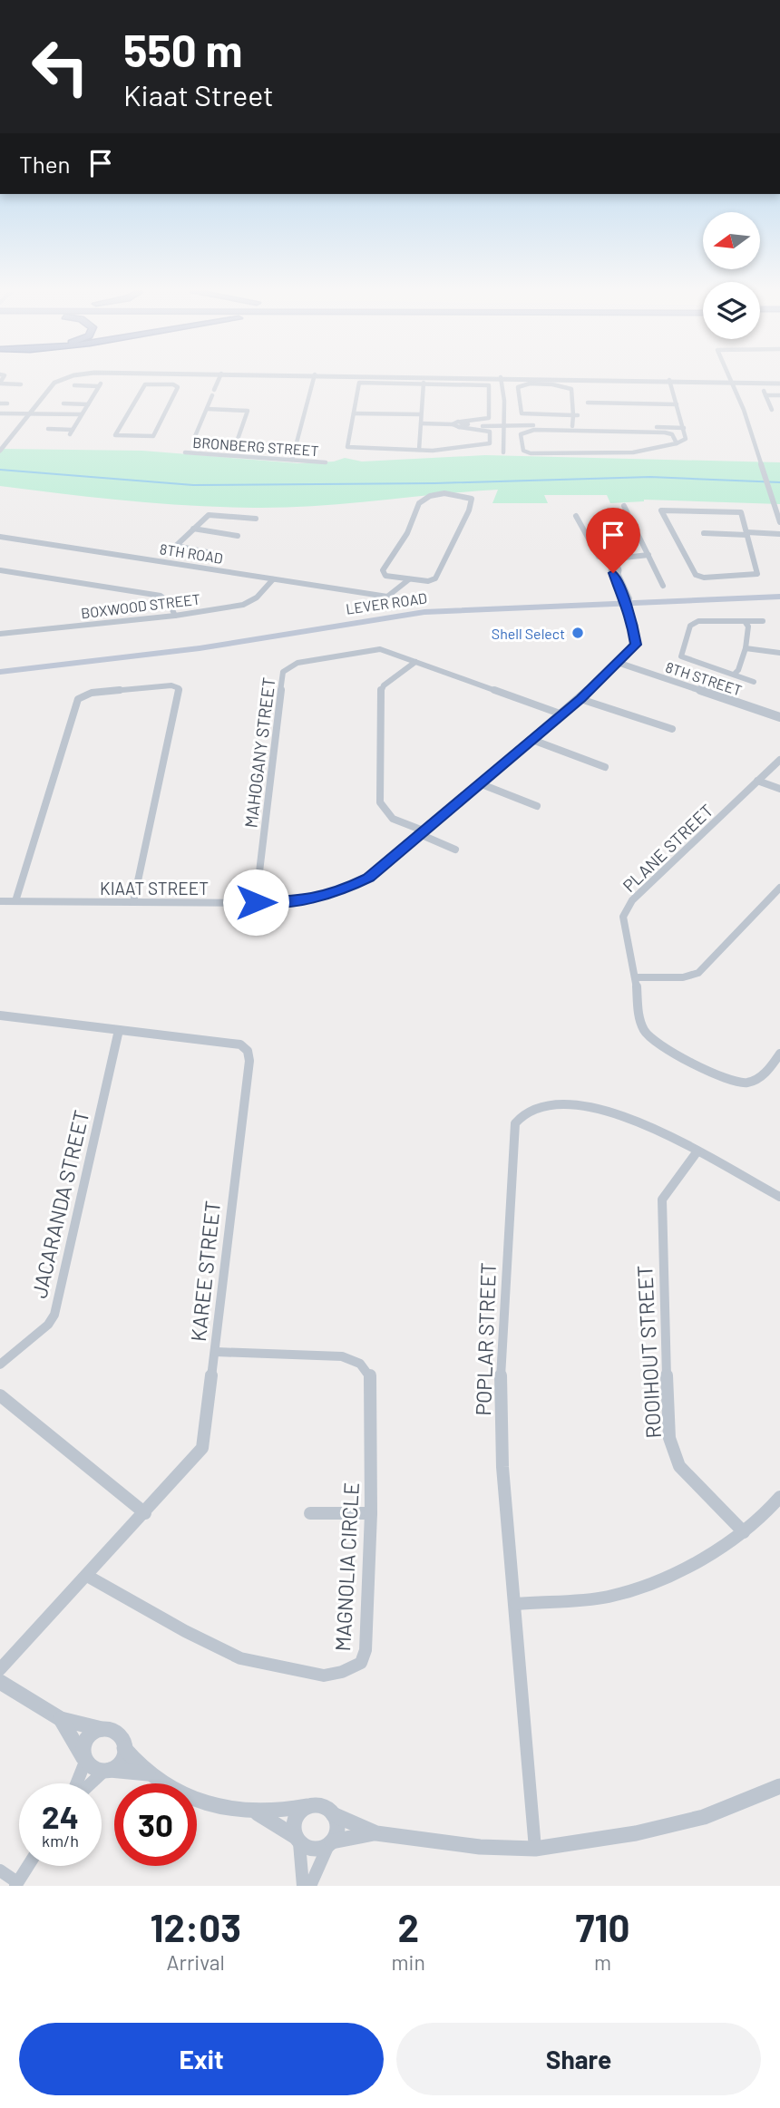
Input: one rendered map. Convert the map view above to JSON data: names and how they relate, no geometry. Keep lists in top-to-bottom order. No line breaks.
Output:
{"streets":{"main road":["LEVER ROAD"],"street":["BRONBERG STREET","8TH ROAD","BOXWOOD STREET","8TH STREET","MAHOGANY STREET","PLANE STREET","KIAAT STREET","JACARANDA STREET","KAREE STREET","POPLAR STREET","ROOIHOUT STREET","MAGNOLIA CIRCLE"]},"crossings":[["8TH ROAD","BOXWOOD STREET"],["LEVER ROAD","KIAAT STREET"],["8TH STREET","KIAAT STREET"],["MAHOGANY STREET","KIAAT STREET"],["JACARANDA STREET","KAREE STREET"],["KAREE STREET","MAGNOLIA CIRCLE"],["POPLAR STREET","ROOIHOUT STREET"]],"places":["Shell Select"],"north":"left","page":{"turn":["550 m","Kiaat Street"],"then":"Then","speed":"24 km/h","limit":"30","eta":["12:03","Arrival","2","min","710","m"],"buttons":["Exit","Share"]}}
